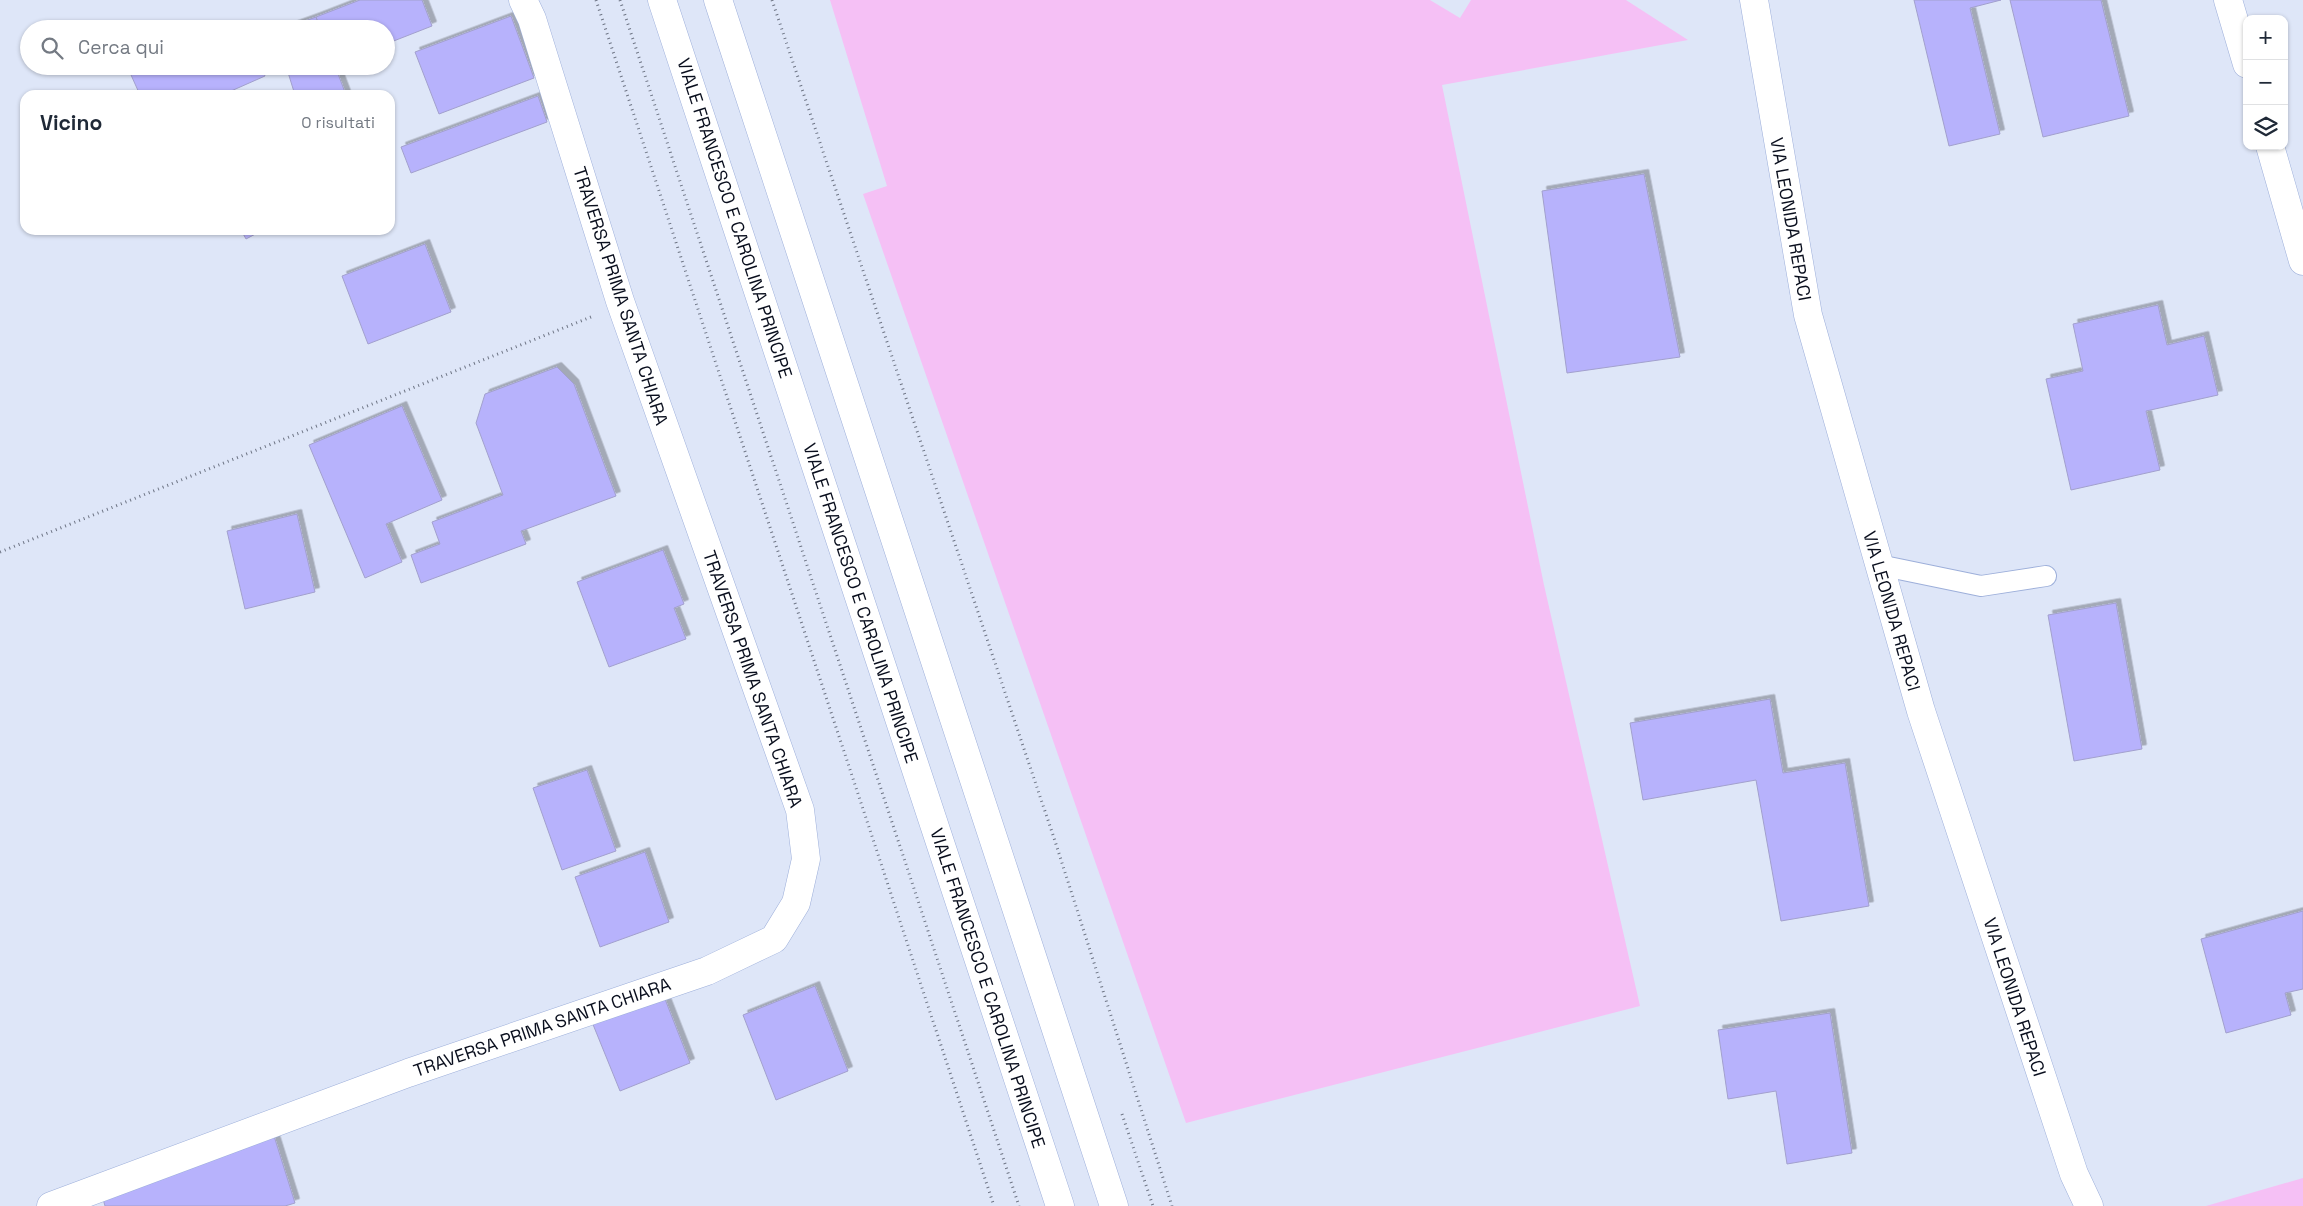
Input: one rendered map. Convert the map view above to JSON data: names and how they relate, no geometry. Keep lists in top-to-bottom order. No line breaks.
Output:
{"streets":{"street":["VIALE FRANCESCO E CAROLINA PRINCIPE","VIA LEONIDA REPACI","TRAVERSA PRIMA SANTA CHIARA"]},"page":{"map_buttons":["+","−"],"search":"Cerca qui","heading":["Vicino","0 risultati"]}}
